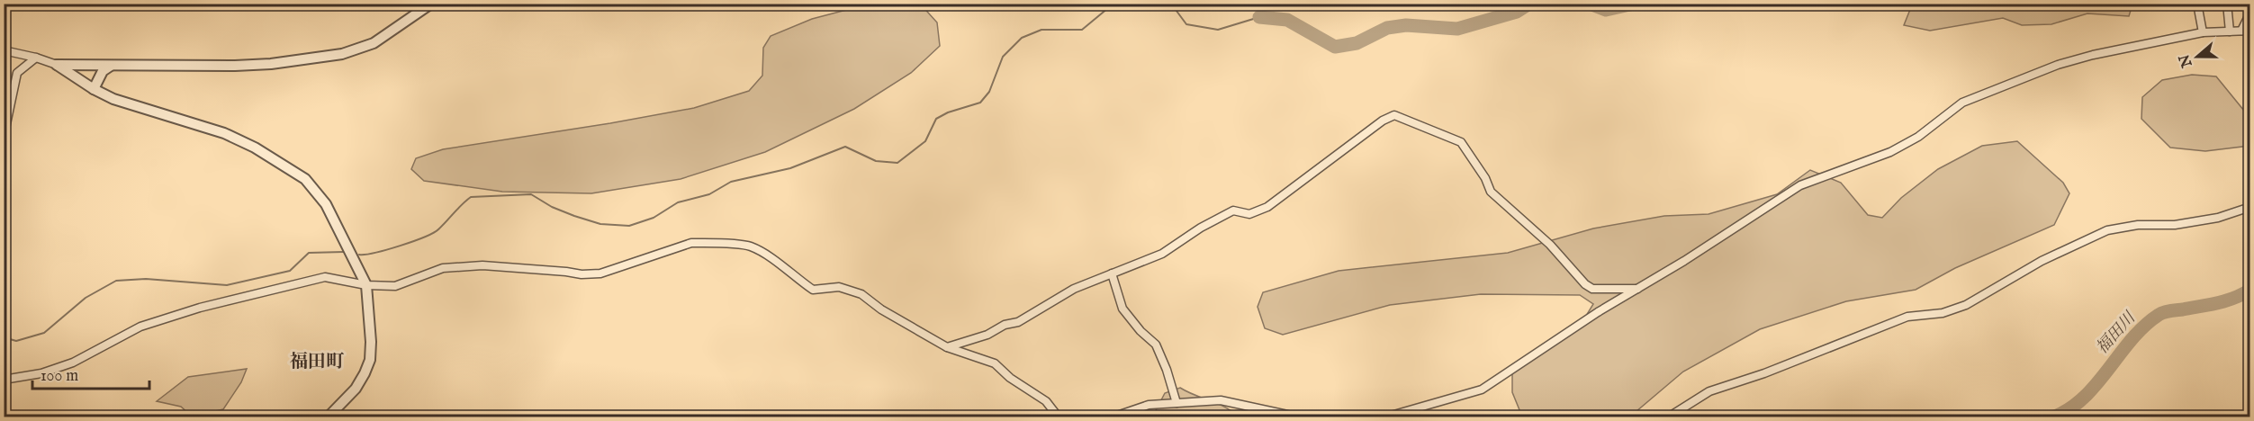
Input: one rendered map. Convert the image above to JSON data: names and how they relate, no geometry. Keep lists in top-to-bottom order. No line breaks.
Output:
{"districts":["福田町"],"water":["福田川"],"scale_bar":"100 m","north":"left"}
